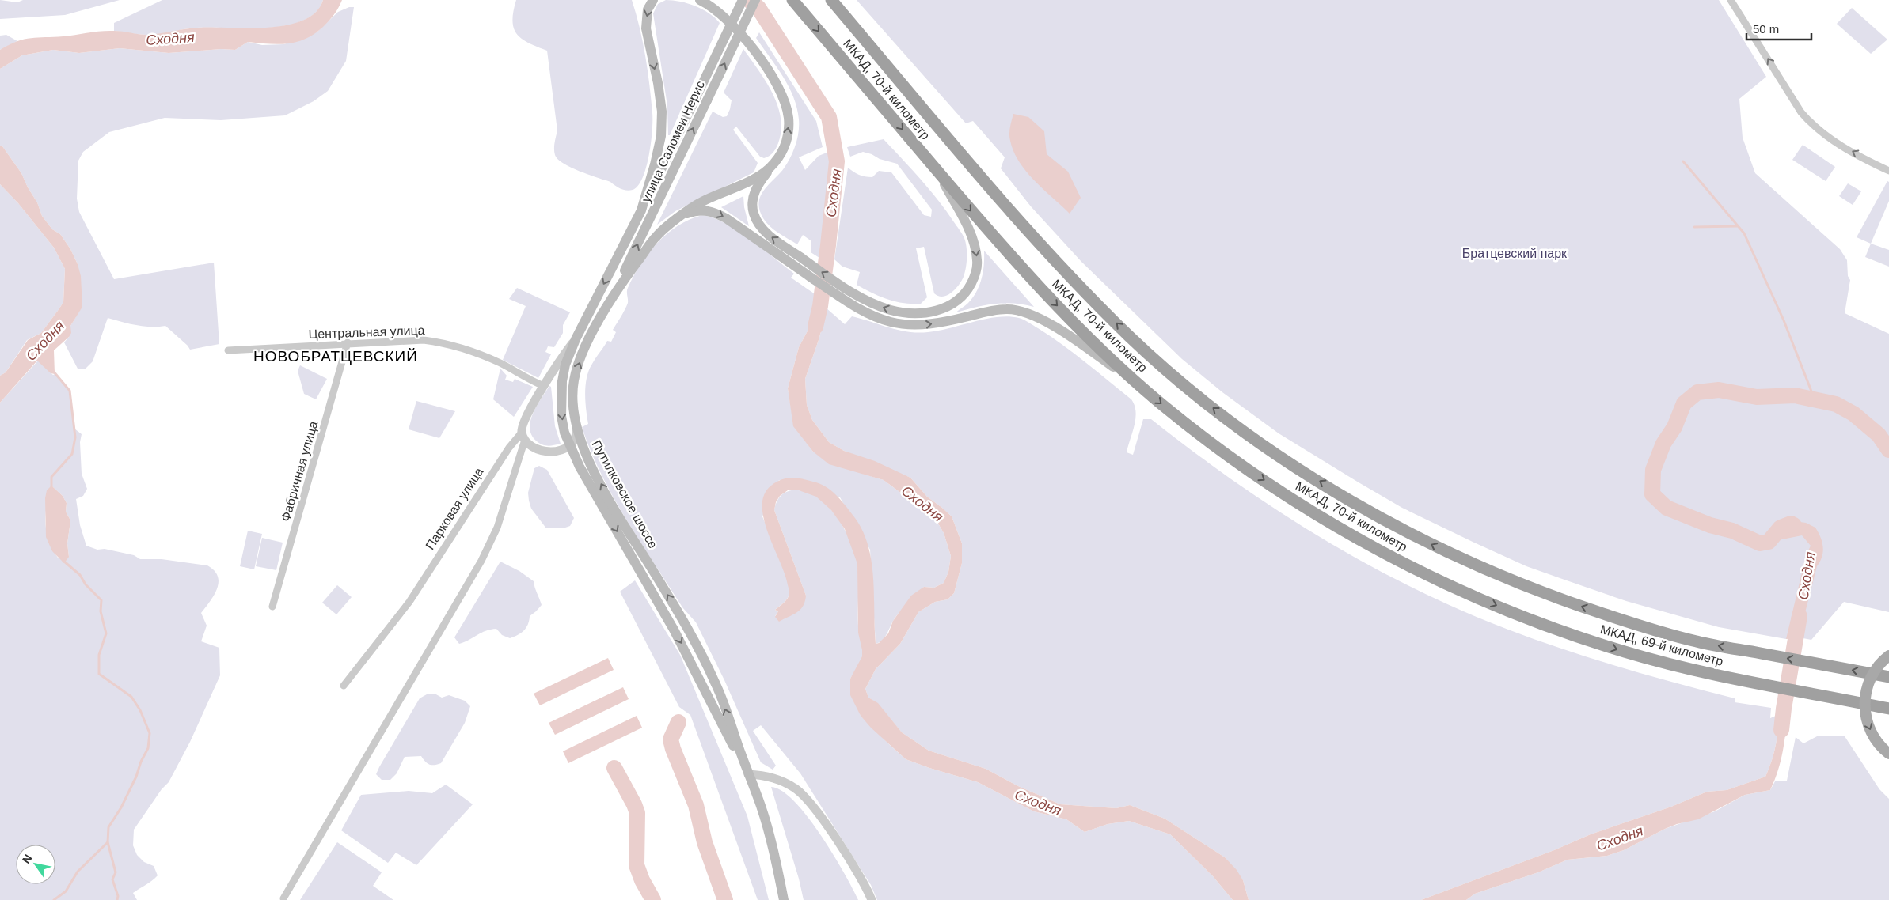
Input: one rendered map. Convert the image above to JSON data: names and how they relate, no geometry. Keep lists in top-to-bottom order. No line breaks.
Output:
{"streets":{"highway":["МКАД, 70-й километр","МКАД, 69-й километр"],"main road":["улица Саломеи Нерис","Путилковское шоссе"],"street":["Центральная улица","Фабричная улица","Парковая улица"]},"crossings":[["МКАД, 70-й километр","МКАД, 69-й километр"],["улица Саломеи Нерис","Путилковское шоссе"],["Центральная улица","Фабричная улица"],["Центральная улица","Парковая улица"],["Путилковское шоссе","Парковая улица"]],"districts":["НОВОБРАТЦЕВСКИЙ"],"water":["Сходня"],"parks":["Братцевский парк"],"scale_bar":"50 m","north":"top left"}
